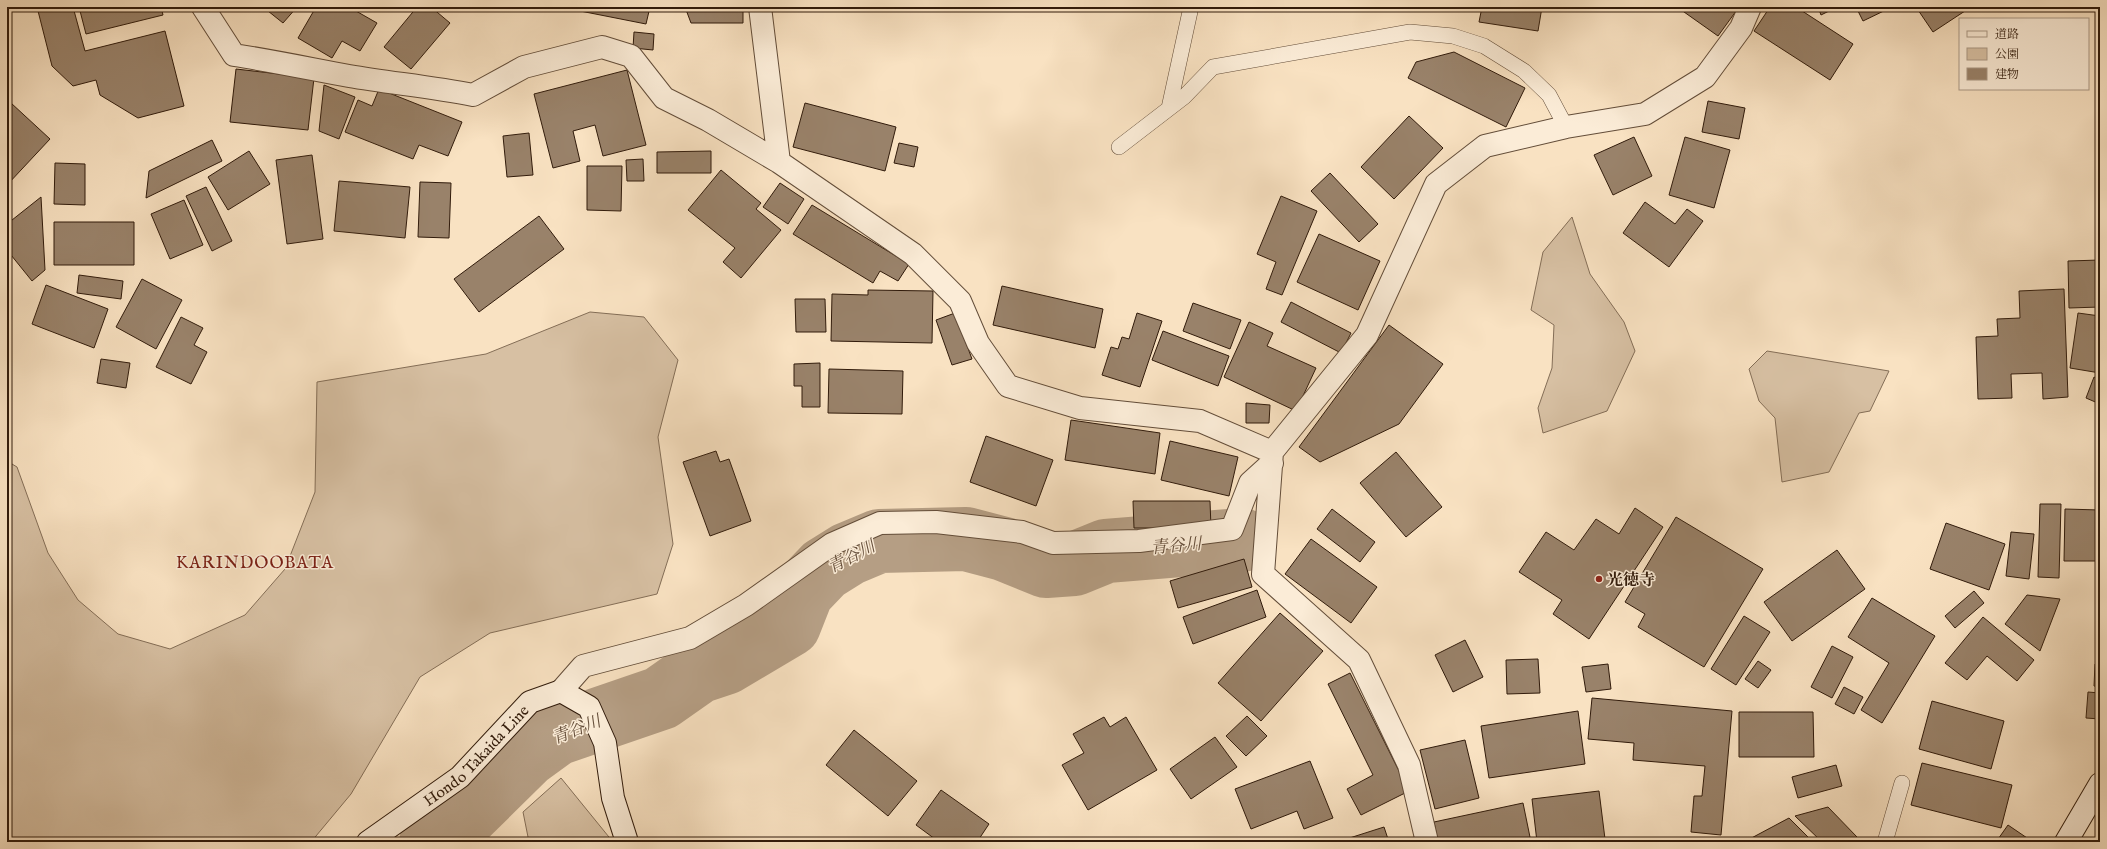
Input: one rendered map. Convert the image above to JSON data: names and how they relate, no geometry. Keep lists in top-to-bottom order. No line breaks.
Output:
{"streets":{"street":["Hondo Takaida Line"]},"districts":["KARINDOOBATA"],"water":["青谷川"],"places":["光徳寺"],"legend":["道路","公園","建物"]}
